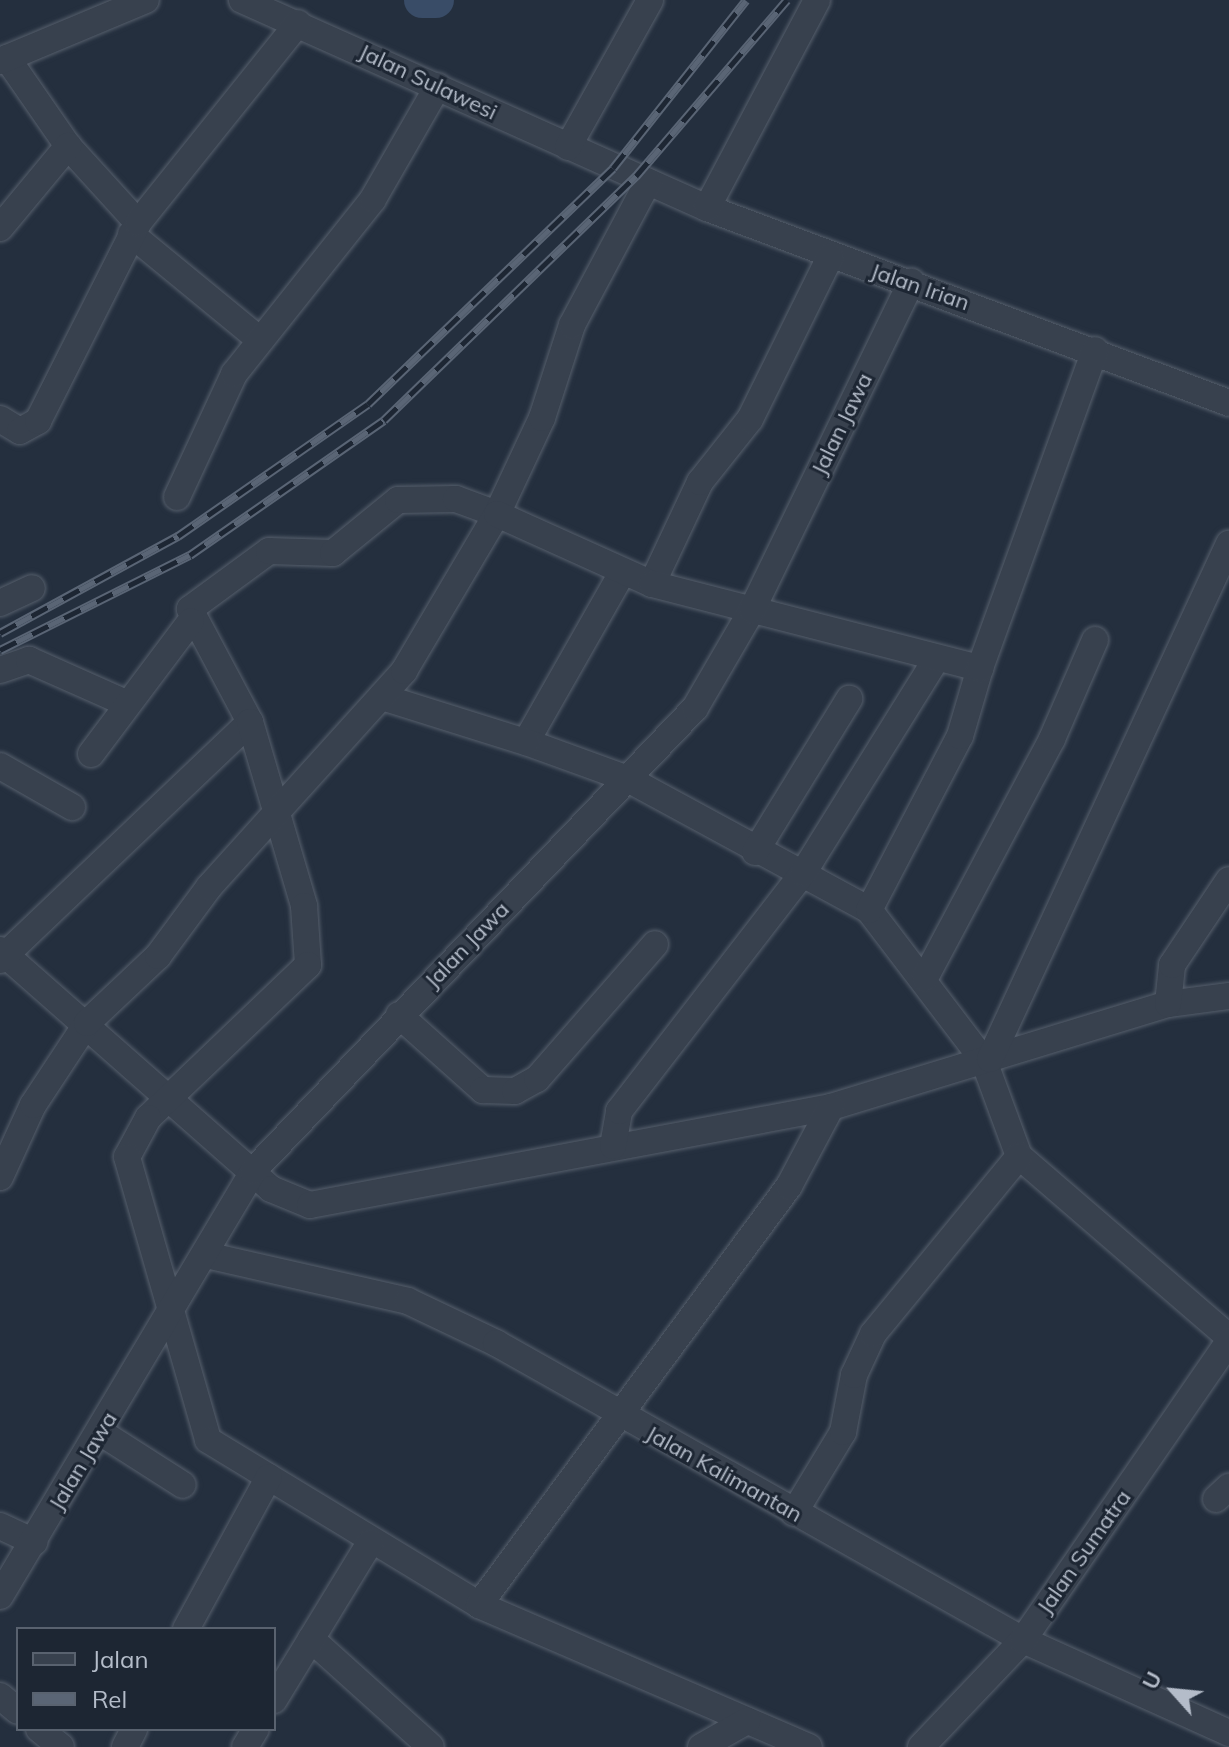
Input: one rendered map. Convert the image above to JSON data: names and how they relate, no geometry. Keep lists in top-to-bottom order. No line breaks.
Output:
{"streets":{"street":["Jalan Sulawesi","Jalan Irian","Jalan Jawa","Jalan Kalimantan","Jalan Sumatra"]},"crossings":[["Jalan Sulawesi","Jalan Irian"],["Jalan Irian","Jalan Jawa"],["Jalan Jawa","Jalan Kalimantan"],["Jalan Kalimantan","Jalan Sumatra"]],"legend":["Jalan","Rel"],"north":"top left"}
